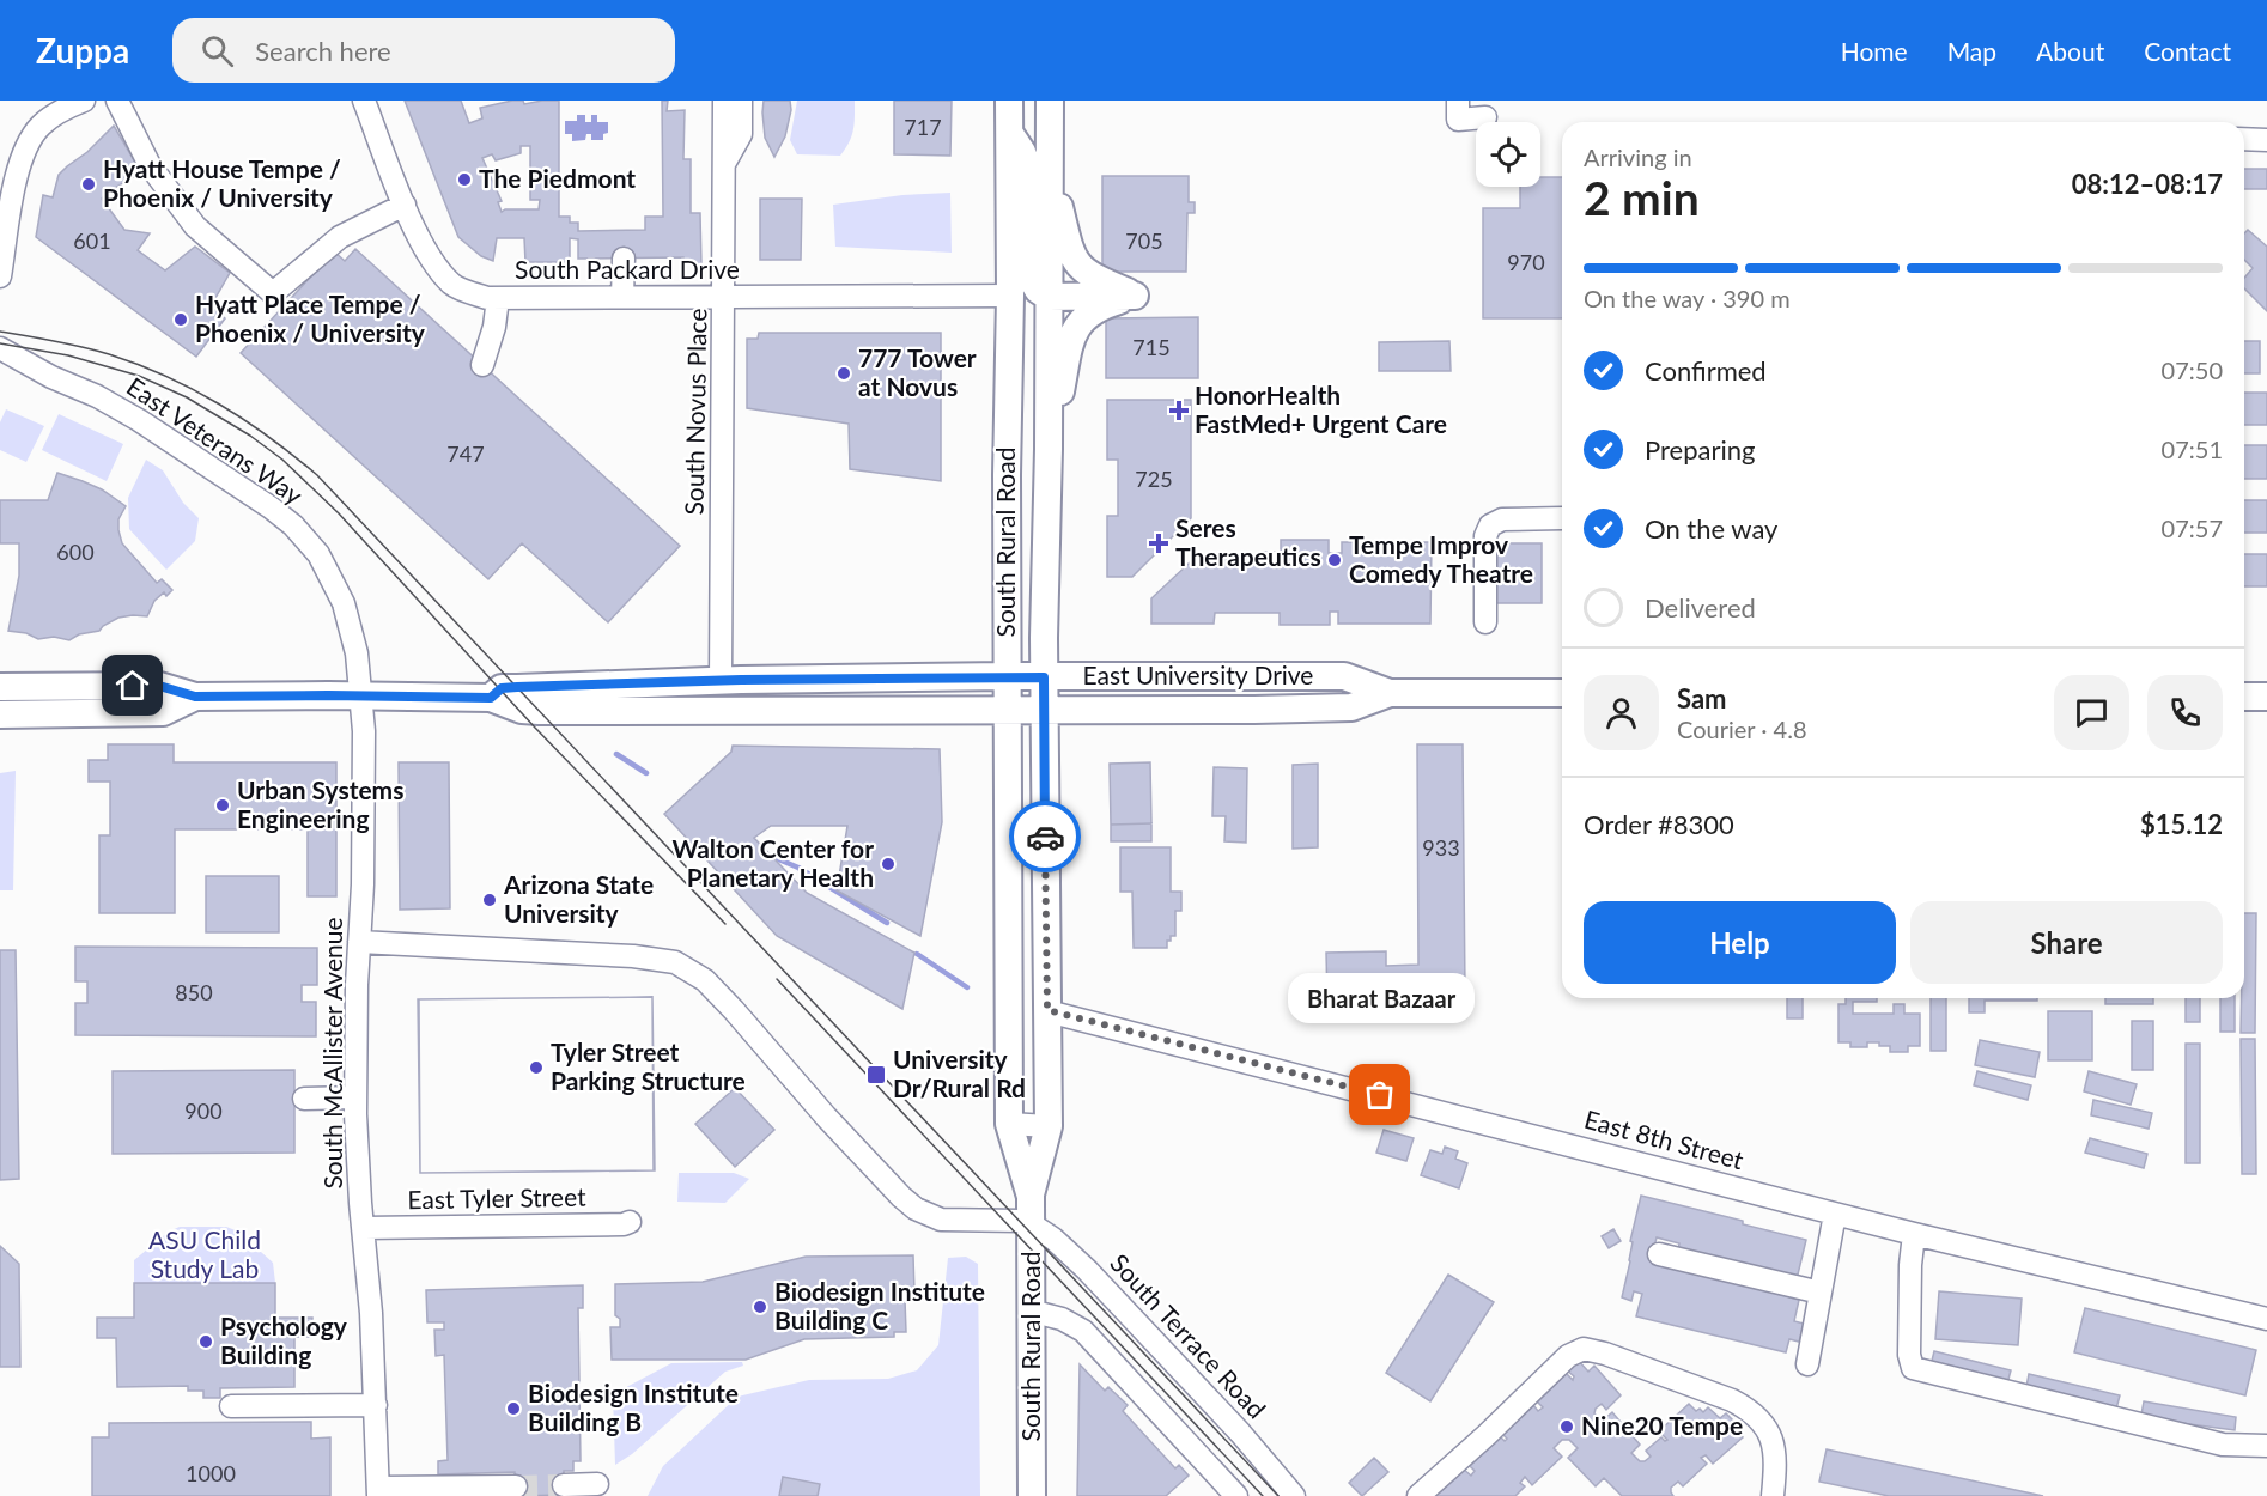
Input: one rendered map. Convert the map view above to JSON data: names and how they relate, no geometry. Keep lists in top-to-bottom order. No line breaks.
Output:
{"streets":{"main road":["South Rural Road","East University Drive"],"street":["South Packard Drive","South Novus Place","East Veterans Way","South McAllister Avenue","East 8th Street","East Tyler Street","South Terrace Road"]},"crossings":[["South Packard Drive","South Novus Place"],["South Packard Drive","South Rural Road"],["South Novus Place","East University Drive"],["East Veterans Way","East University Drive"],["East Veterans Way","South McAllister Avenue"],["South Rural Road","East University Drive"],["South Rural Road","East 8th Street"],["South Rural Road","South Terrace Road"],["East University Drive","South McAllister Avenue"],["South McAllister Avenue","East Tyler Street"]],"parks":["ASU Child Study Lab"],"places":{"other":["The Piedmont","Hyatt House Tempe / Phoenix / University","Hyatt Place Tempe / Phoenix / University","777 Tower at Novus","Tempe Improv Comedy Theatre","Urban Systems Engineering","Walton Center for Planetary Health","Arizona State University","Tyler Street Parking Structure","Bharat Bazaar","Biodesign Institute Building C","Psychology Building","Biodesign Institute Building B","Nine20 Tempe"],"health":["HonorHealth FastMed+ Urgent Care","Seres Therapeutics"],"transit":["University Dr/Rural Rd"]},"house_numbers":["717","601","705","970","715","747","725","600","933","850","900","1000"],"page":{"header":"Zuppa","search":"Search here","nav":["Home","Map","About","Contact"],"heading":["2 min","Arriving in","08:12–08:17"],"panel":["Sam","Courier · 4.8","Order #8300","$15.12"],"bar":"On the way · 390 m","list":[["Confirmed","07:50"],["Preparing","07:51"],["On the way","07:57"],"Delivered"],"buttons":["Help","Share"],"bubble":"Bharat Bazaar"}}
